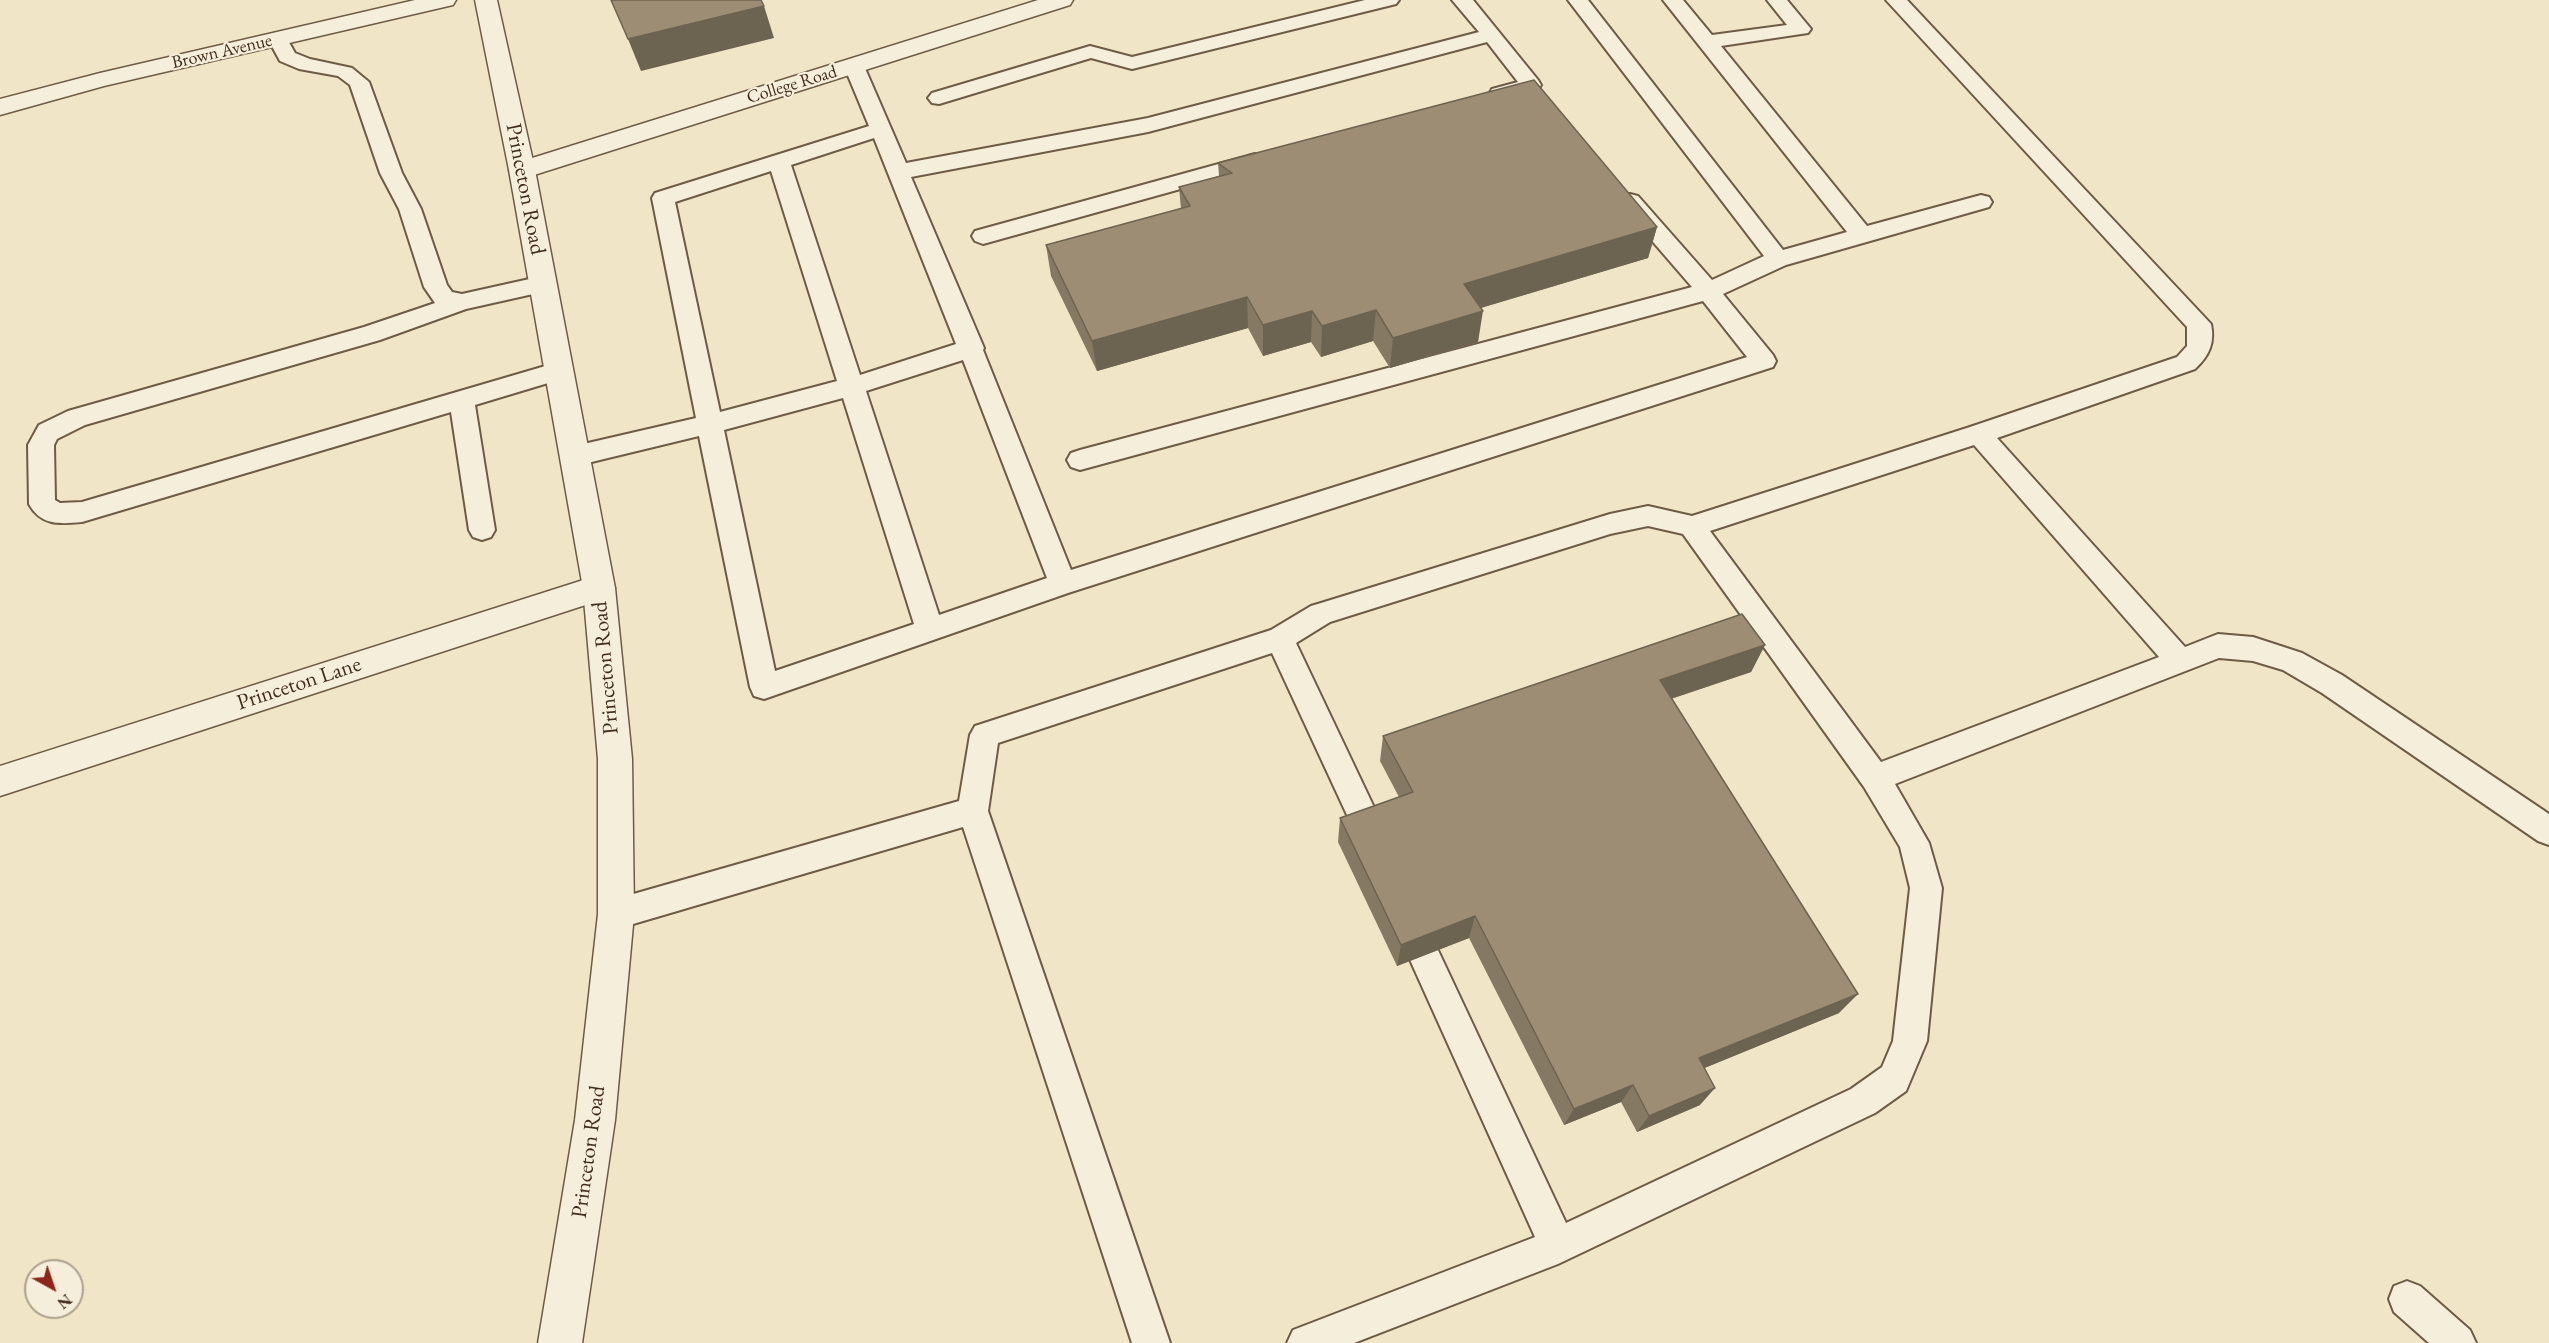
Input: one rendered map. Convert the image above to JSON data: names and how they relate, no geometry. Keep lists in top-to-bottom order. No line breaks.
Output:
{"streets":{"street":["Brown Avenue","College Road","Princeton Road","Princeton Lane"]},"crossings":[["College Road","Princeton Road"],["Princeton Road","Princeton Lane"]],"north":"bottom right"}
